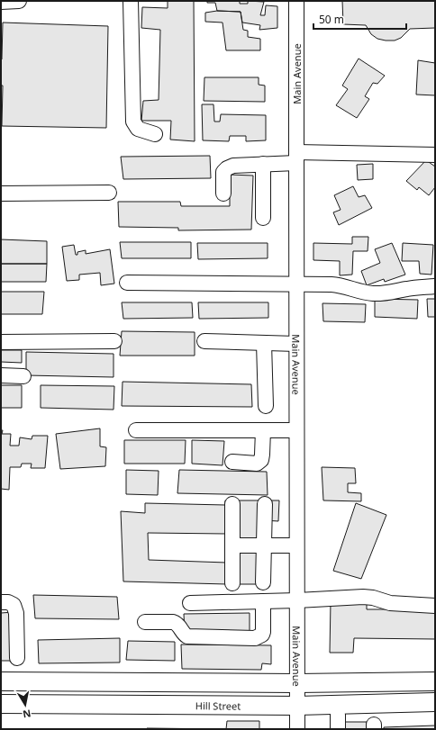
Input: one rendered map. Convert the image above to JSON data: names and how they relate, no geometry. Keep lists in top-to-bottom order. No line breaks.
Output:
{"streets":{"main road":["Hill Street"],"street":["Main Avenue"]},"crossings":[["Main Avenue","Hill Street"]],"scale_bar":"50 m","north":"bottom"}
